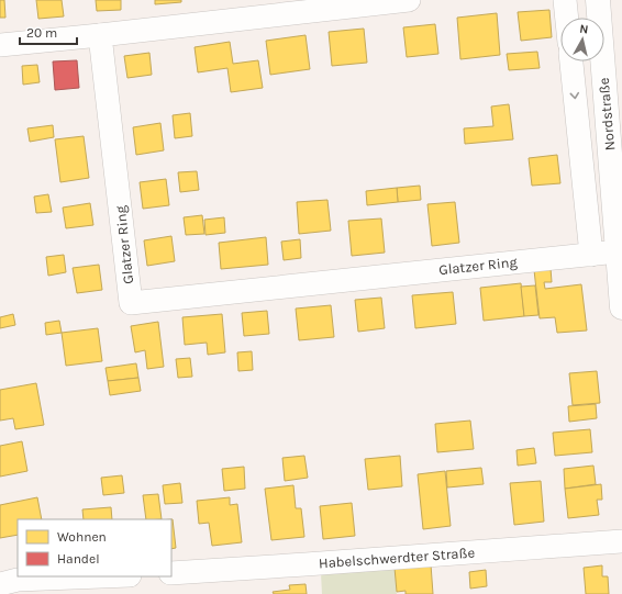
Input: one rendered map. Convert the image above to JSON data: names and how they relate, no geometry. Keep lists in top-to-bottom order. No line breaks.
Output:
{"streets":{"street":["Nordstraße","Glatzer Ring","Habelschwerdter Straße"]},"crossings":[["Nordstraße","Glatzer Ring"]],"legend":["Wohnen","Handel"],"scale_bar":"20 m","north":"top"}
